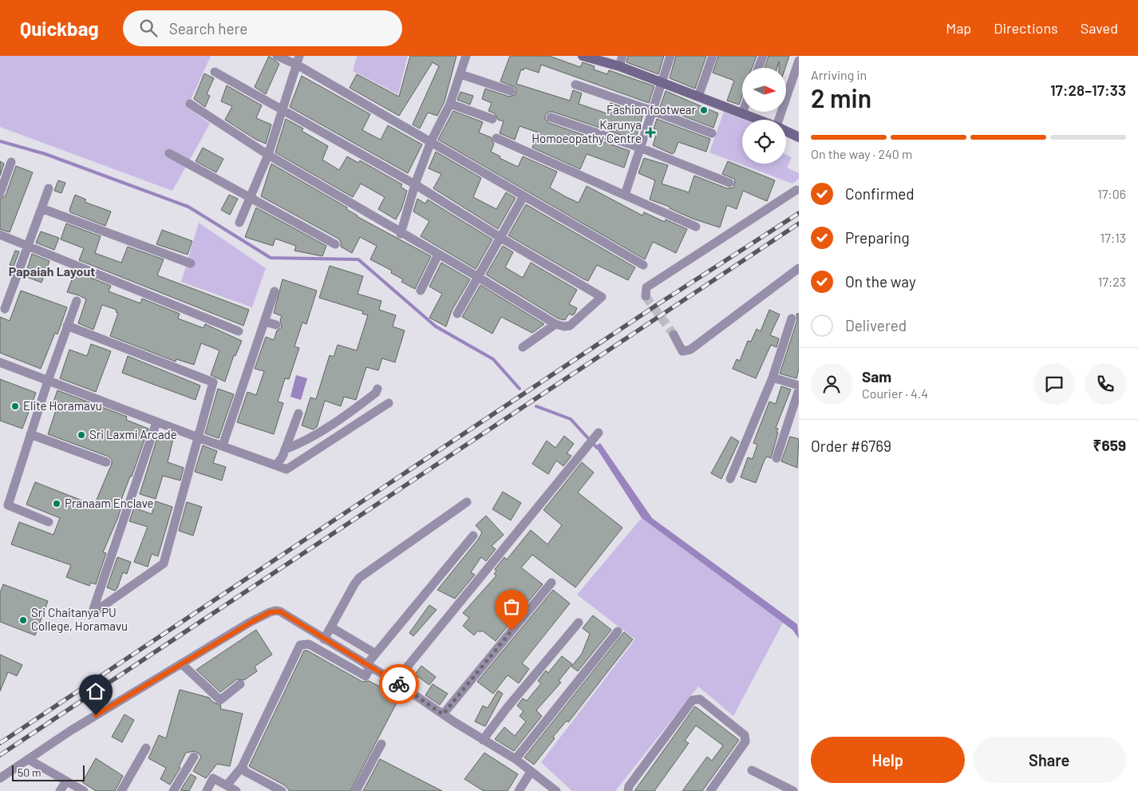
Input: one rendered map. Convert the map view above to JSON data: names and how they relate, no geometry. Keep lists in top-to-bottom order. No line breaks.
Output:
{"districts":["Papaiah Layout"],"places":{"other":["Fashion footwear","Elite Horamavu","Sri Laxmi Arcade","Pranaam Enclave","Sri Chaitanya PU College, Horamavu"],"health":["Karunya Homoeopathy Centre"]},"scale_bar":"50 m","north":"right","page":{"header":"Quickbag","search":"Search here","nav":["Map","Directions","Saved"],"heading":["2 min","Arriving in","17:28–17:33"],"panel":["Sam","Courier · 4.4","Order #6769","₹659"],"bar":"On the way · 240 m","list":[["Confirmed","17:06"],["Preparing","17:13"],["On the way","17:23"],"Delivered"],"buttons":["Help","Share"],"scale":"50 m"}}
